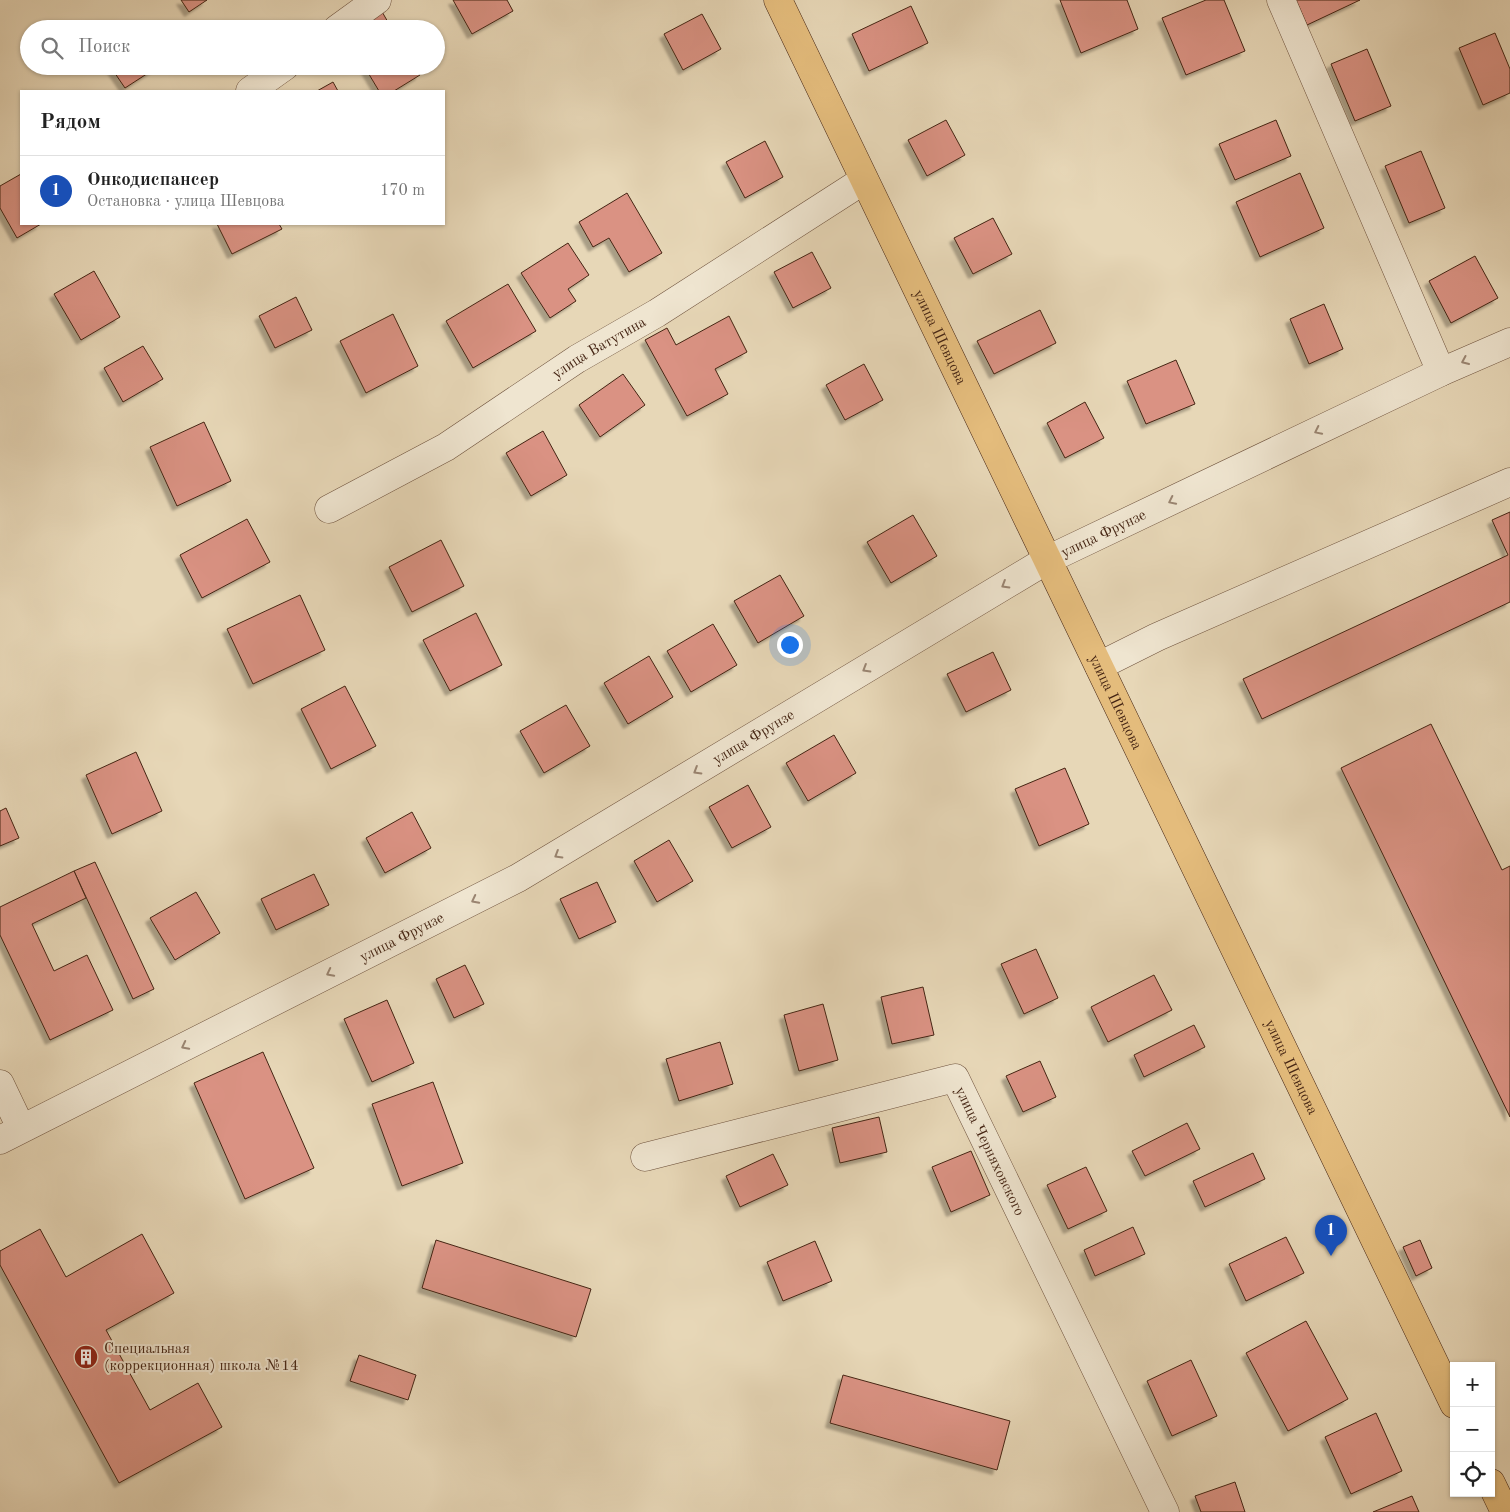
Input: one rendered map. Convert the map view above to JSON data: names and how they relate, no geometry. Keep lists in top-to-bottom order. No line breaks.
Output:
{"streets":{"main road":["улица Шевцова"],"street":["улица Ватутина","улица Фрунзе","улица Черняховского"]},"crossings":[["улица Шевцова","улица Ватутина"],["улица Шевцова","улица Фрунзе"]],"one_way":["улица Фрунзе"],"places":{"building":["Специальная (коррекционная) школа №14"]},"page":{"search":"Поиск","heading":"Рядом","list":[{"mark":"1","name":"Онкодиспансер","note":"Остановка · улица Шевцова","value":"170 m"}],"pins":"1","map_buttons":["+","−"]}}
